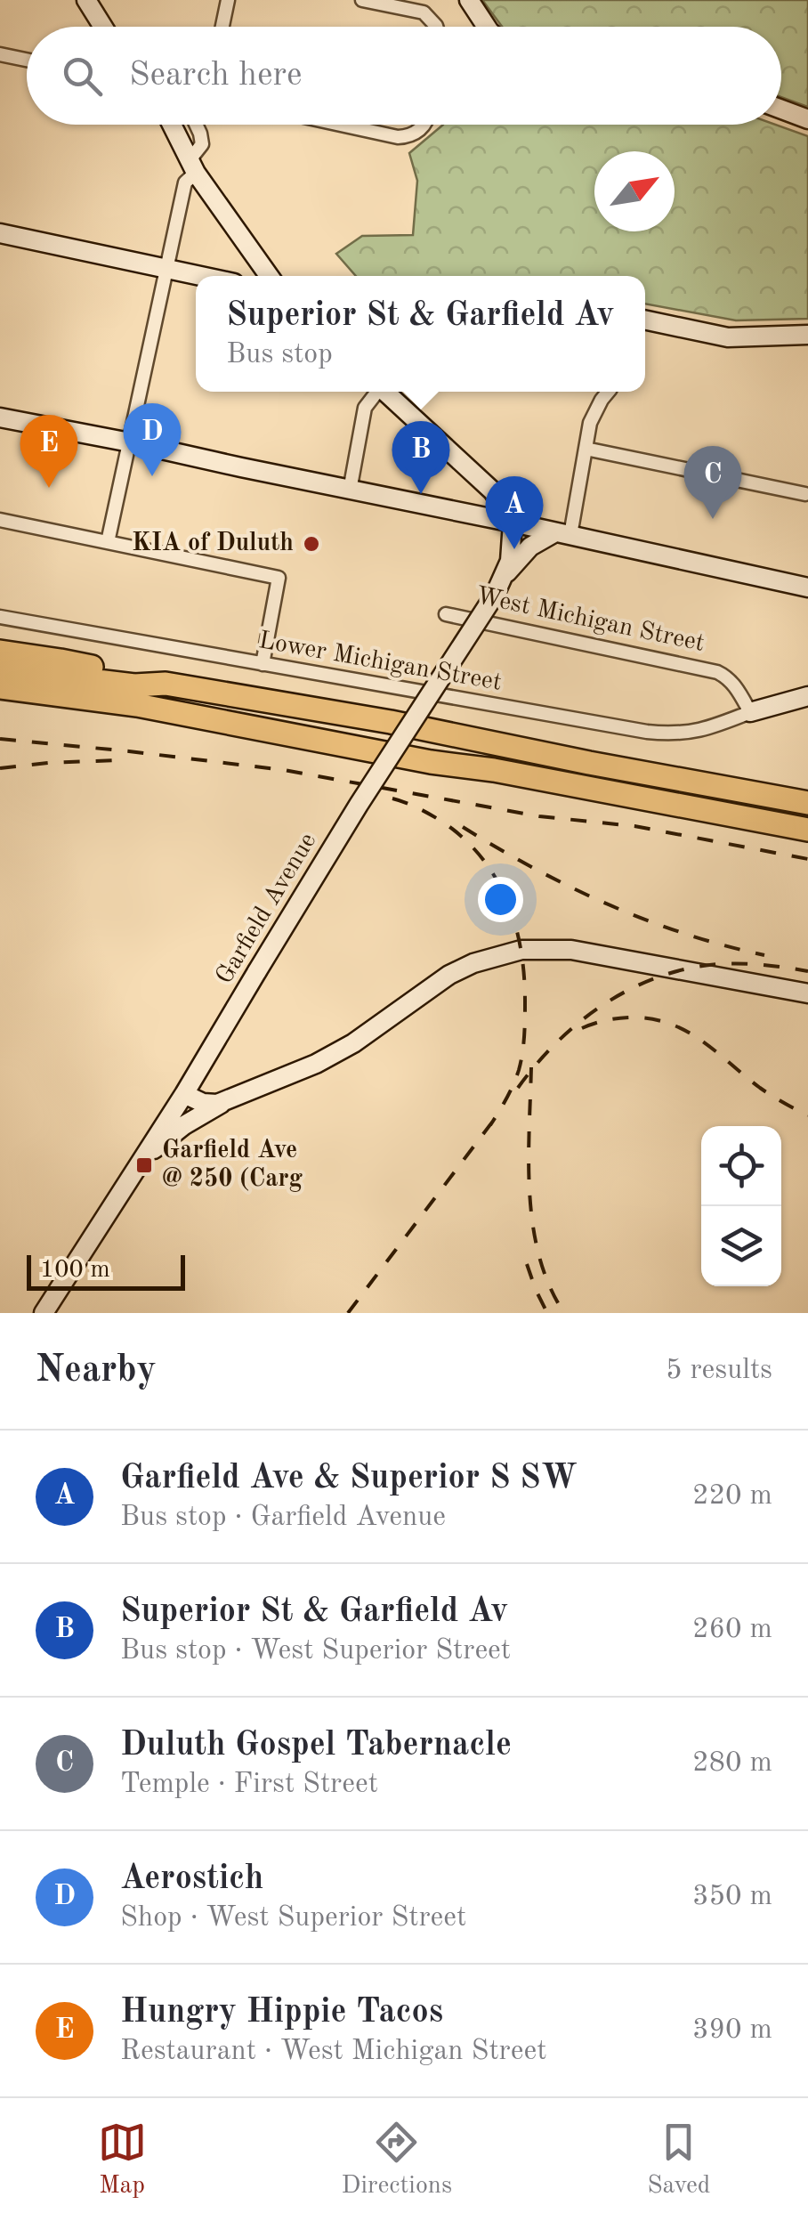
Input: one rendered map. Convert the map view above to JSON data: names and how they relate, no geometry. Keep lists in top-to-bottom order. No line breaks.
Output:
{"streets":{"street":["West Michigan Street","Lower Michigan Street","Garfield Avenue"]},"crossings":[["West Michigan Street","Lower Michigan Street"]],"places":{"other":["KIA of Duluth"],"transit":["Garfield Ave @ 250 (Carg"]},"scale_bar":"100 m","north":"top right","page":{"search":"Search here","popup":["Superior St & Garfield Av","Bus stop"],"pins":["D","E","B","C","A"],"scale":"100 m","heading":["Nearby","5 results"],"list":[{"mark":"A","name":"Garfield Ave & Superior S SW","note":"Bus stop · Garfield Avenue","value":"220 m"},{"mark":"B","name":"Superior St & Garfield Av","note":"Bus stop · West Superior Street","value":"260 m"},{"mark":"C","name":"Duluth Gospel Tabernacle","note":"Temple · First Street","value":"280 m"},{"mark":"D","name":"Aerostich","note":"Shop · West Superior Street","value":"350 m"},{"mark":"E","name":"Hungry Hippie Tacos","note":"Restaurant · West Michigan Street","value":"390 m"}],"nav":["Map","Directions","Saved"]}}
